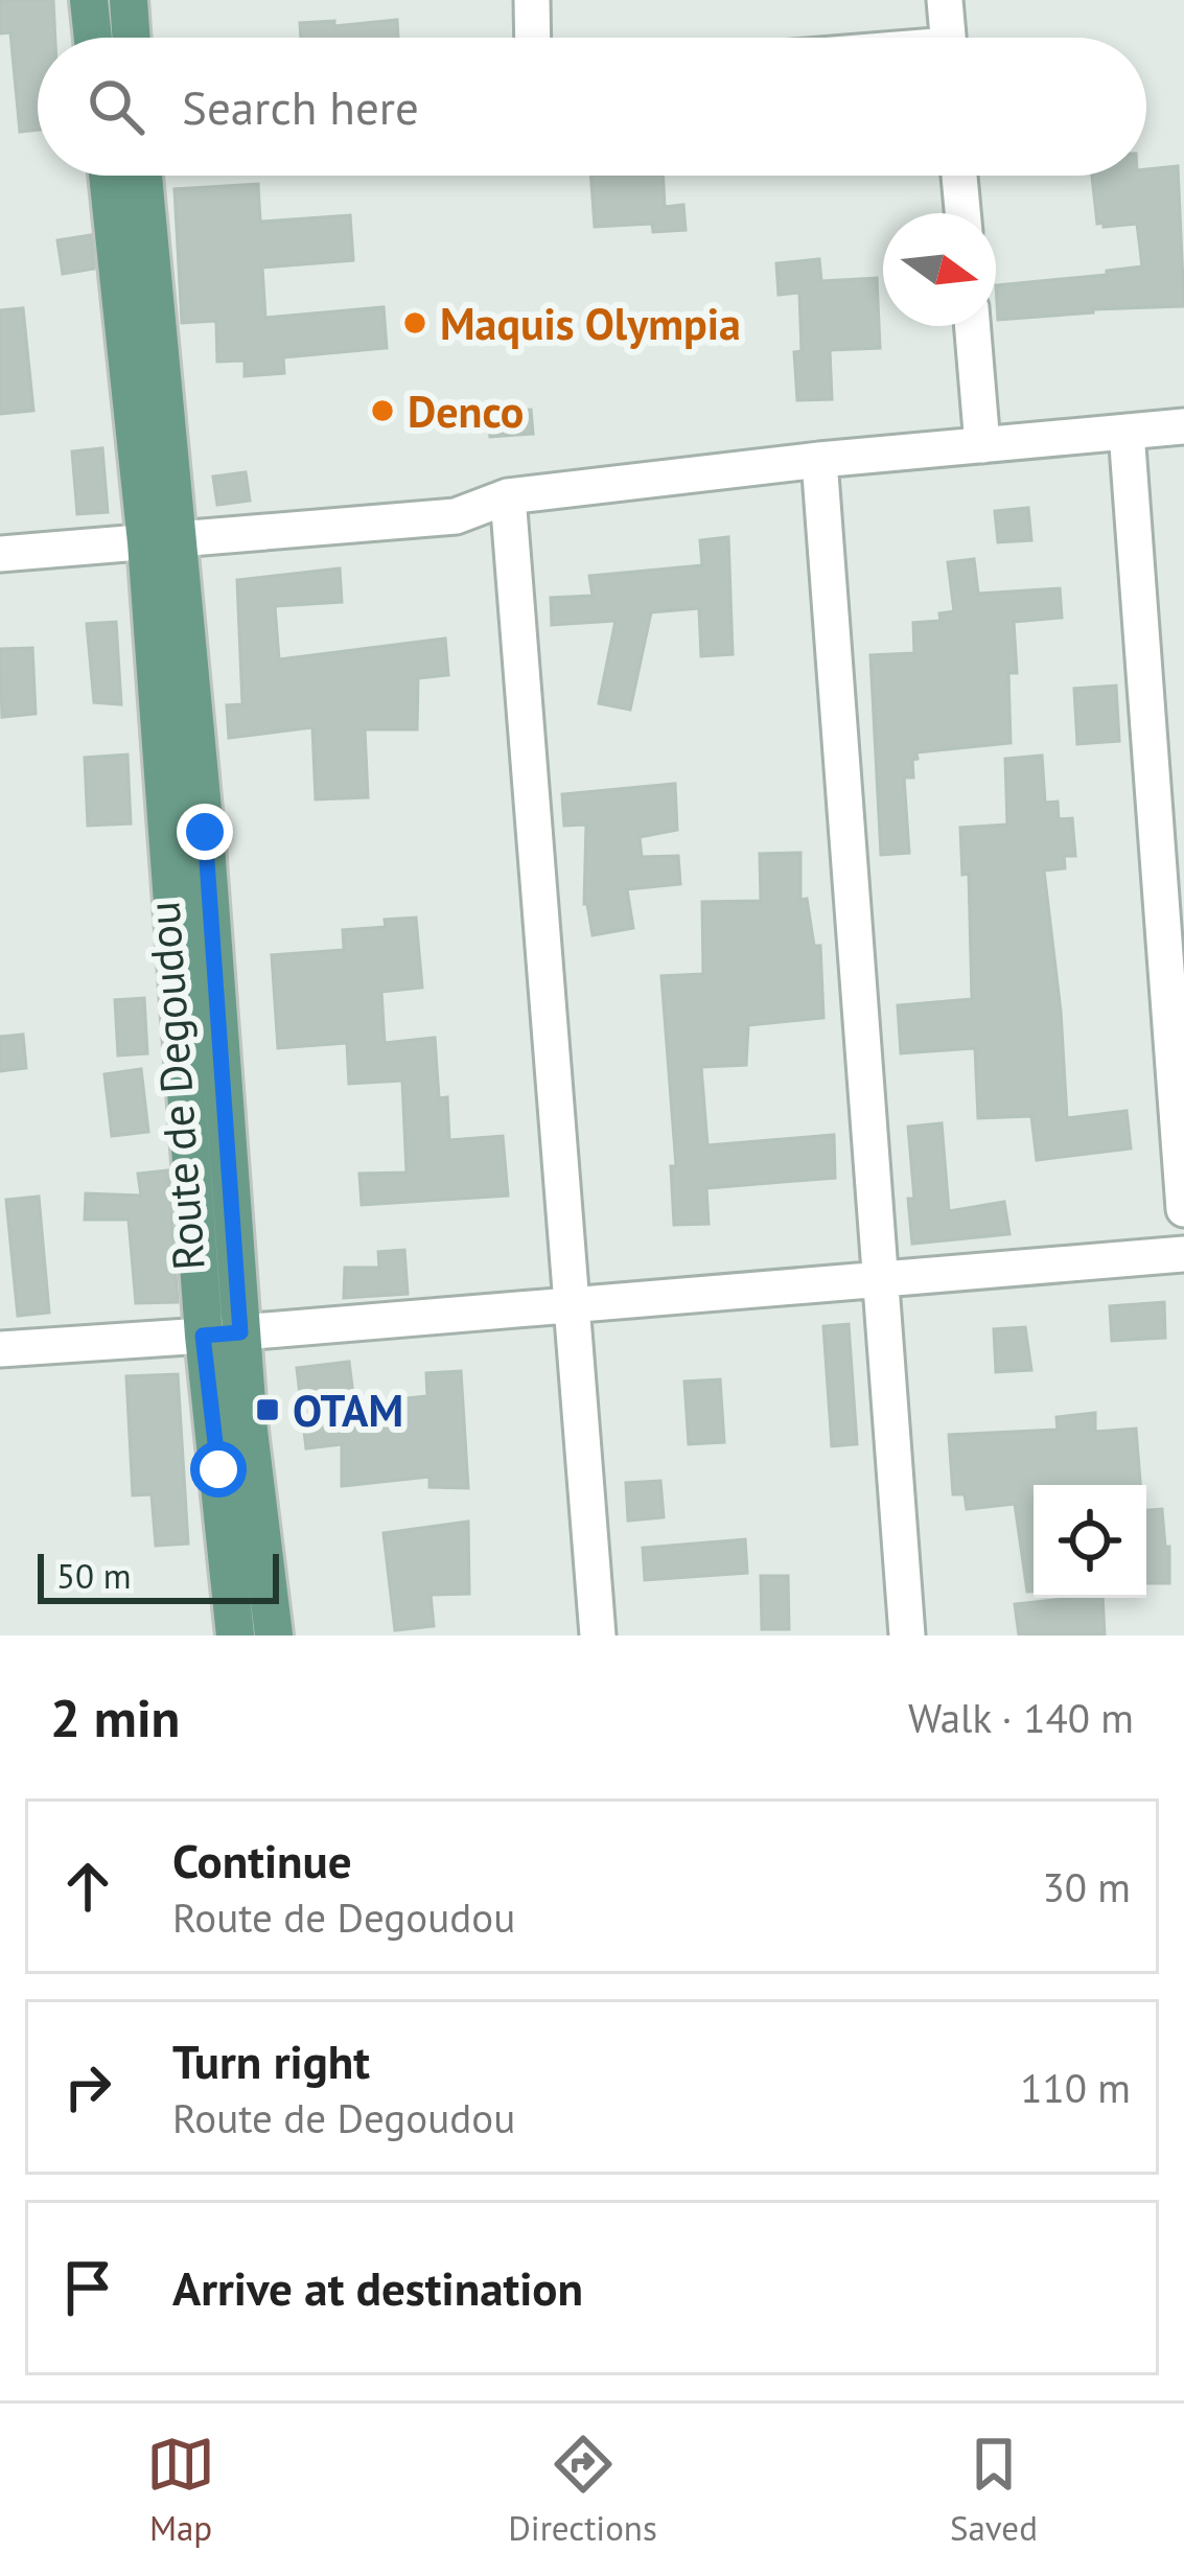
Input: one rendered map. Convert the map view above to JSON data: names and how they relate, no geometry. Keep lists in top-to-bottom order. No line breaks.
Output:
{"streets":{"main road":["Route de Degoudou"]},"places":{"other":["Maquis Olympia","Denco"],"transit":["OTAM"]},"scale_bar":"50 m","north":"right","page":{"search":"Search here","scale":"50 m","heading":["2 min","Walk · 140 m"],"list":[["Continue","Route de Degoudou","30 m"],["Turn right","Route de Degoudou","110 m"],"Arrive at destination"],"nav":["Map","Directions","Saved"]}}
